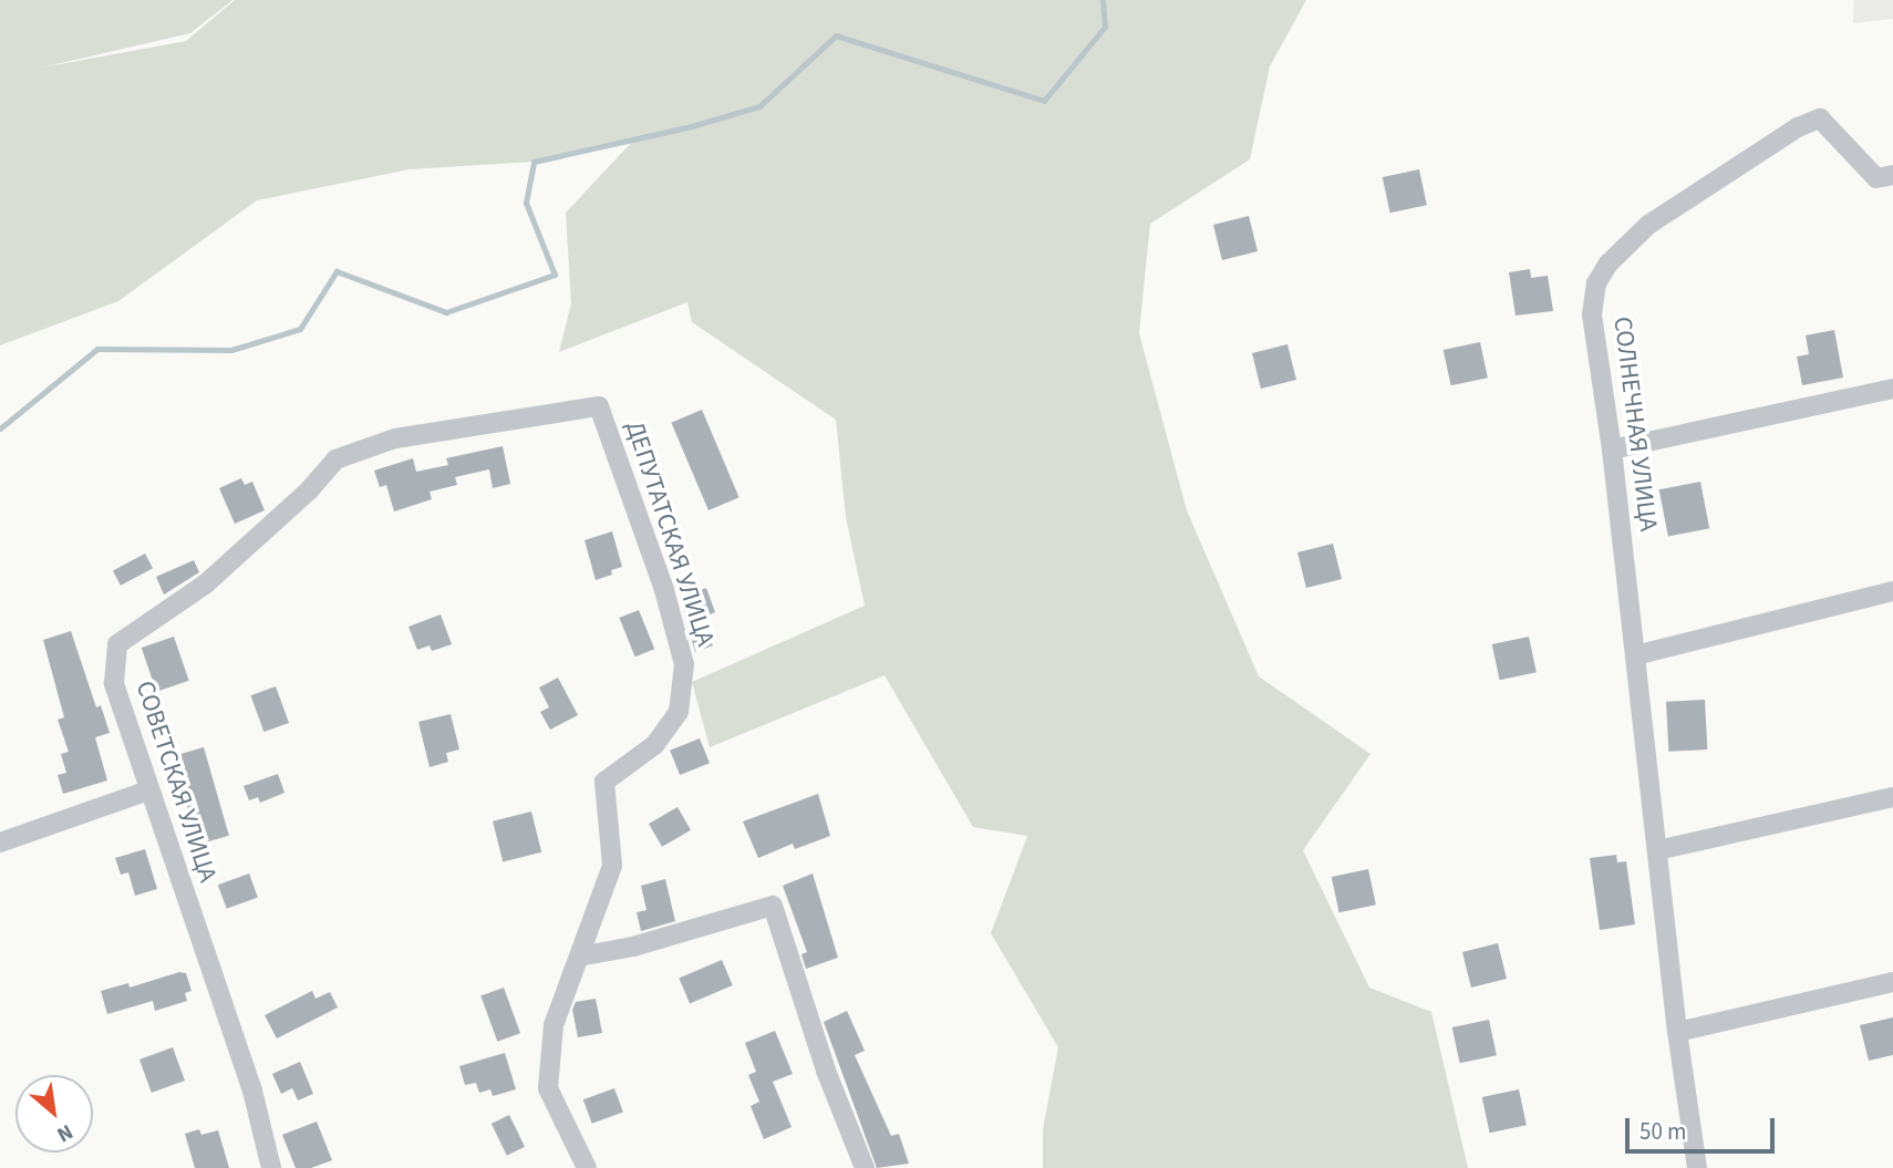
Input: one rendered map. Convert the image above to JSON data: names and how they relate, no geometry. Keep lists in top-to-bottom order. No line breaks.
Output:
{"streets":{"street":["СОЛНЕЧНАЯ УЛИЦА","ДЕПУТАТСКАЯ УЛИЦА","СОВЕТСКАЯ УЛИЦА"]},"crossings":[["ДЕПУТАТСКАЯ УЛИЦА","СОВЕТСКАЯ УЛИЦА"]],"scale_bar":"50 m","north":"bottom right"}
